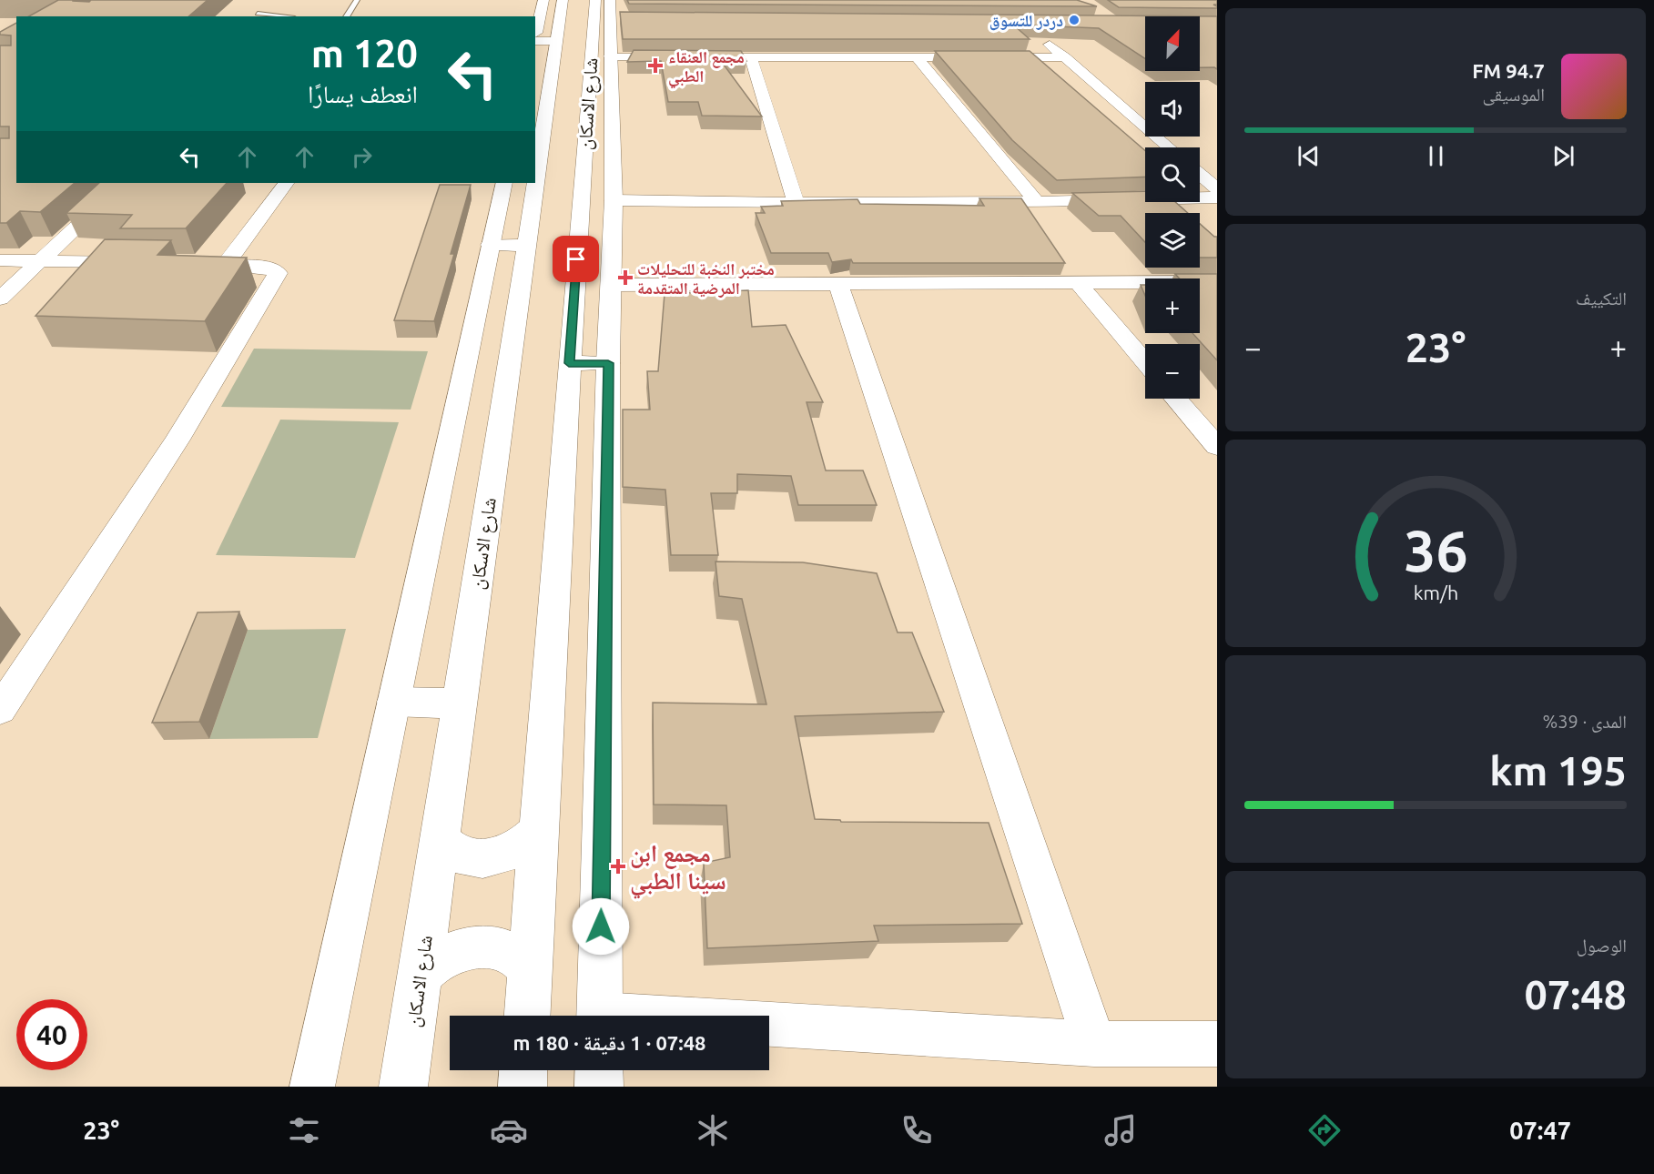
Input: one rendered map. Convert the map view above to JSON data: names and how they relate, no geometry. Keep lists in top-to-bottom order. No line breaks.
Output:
{"streets":{"main road":["شارع الاسكان"]},"places":{"other":["دردر للتسوق"],"health":["مجمع العنقاء الطبي","مختبر النخبة للتحليلات المرضية المتقدمة","مجمع ابن سينا الطبي"]},"north":"top right","page":{"map_buttons":["+","−"],"turn":["120 m","انعطف يسارًا"],"song":["94.7 FM","الموسيقى"],"tile":["التكييف",["المدى · 39%","195 km"],["الوصول","07:48"]],"heat":["−","23°","+"],"limit":"40","trip":"07:48 · 1 دقيقة · 180 m","tabs":["07:47","23°"],"gauge":["36","km/h"]}}
